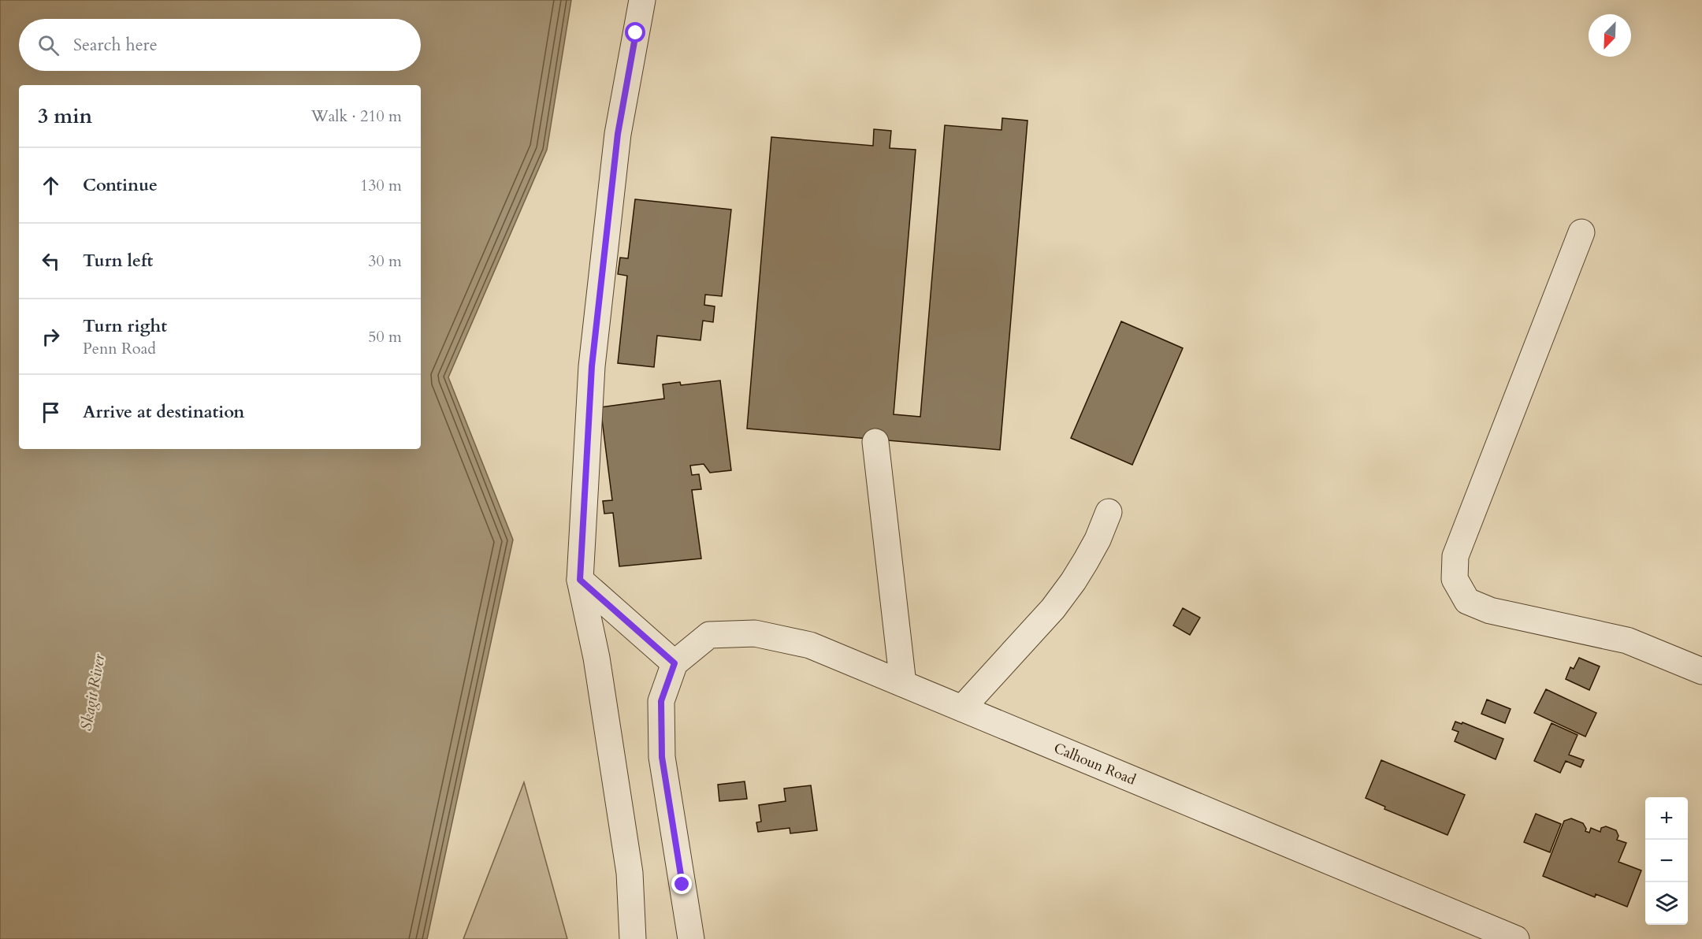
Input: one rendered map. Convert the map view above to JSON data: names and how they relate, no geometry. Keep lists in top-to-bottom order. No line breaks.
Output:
{"streets":{"street":["Calhoun Road"]},"water":["Skagit River"],"north":"bottom left","page":{"search":"Search here","heading":["3 min","Walk · 210 m"],"list":[["Continue","130 m"],["Turn left","30 m"],["Turn right","Penn Road","50 m"],"Arrive at destination"],"map_buttons":["+","−"]}}
